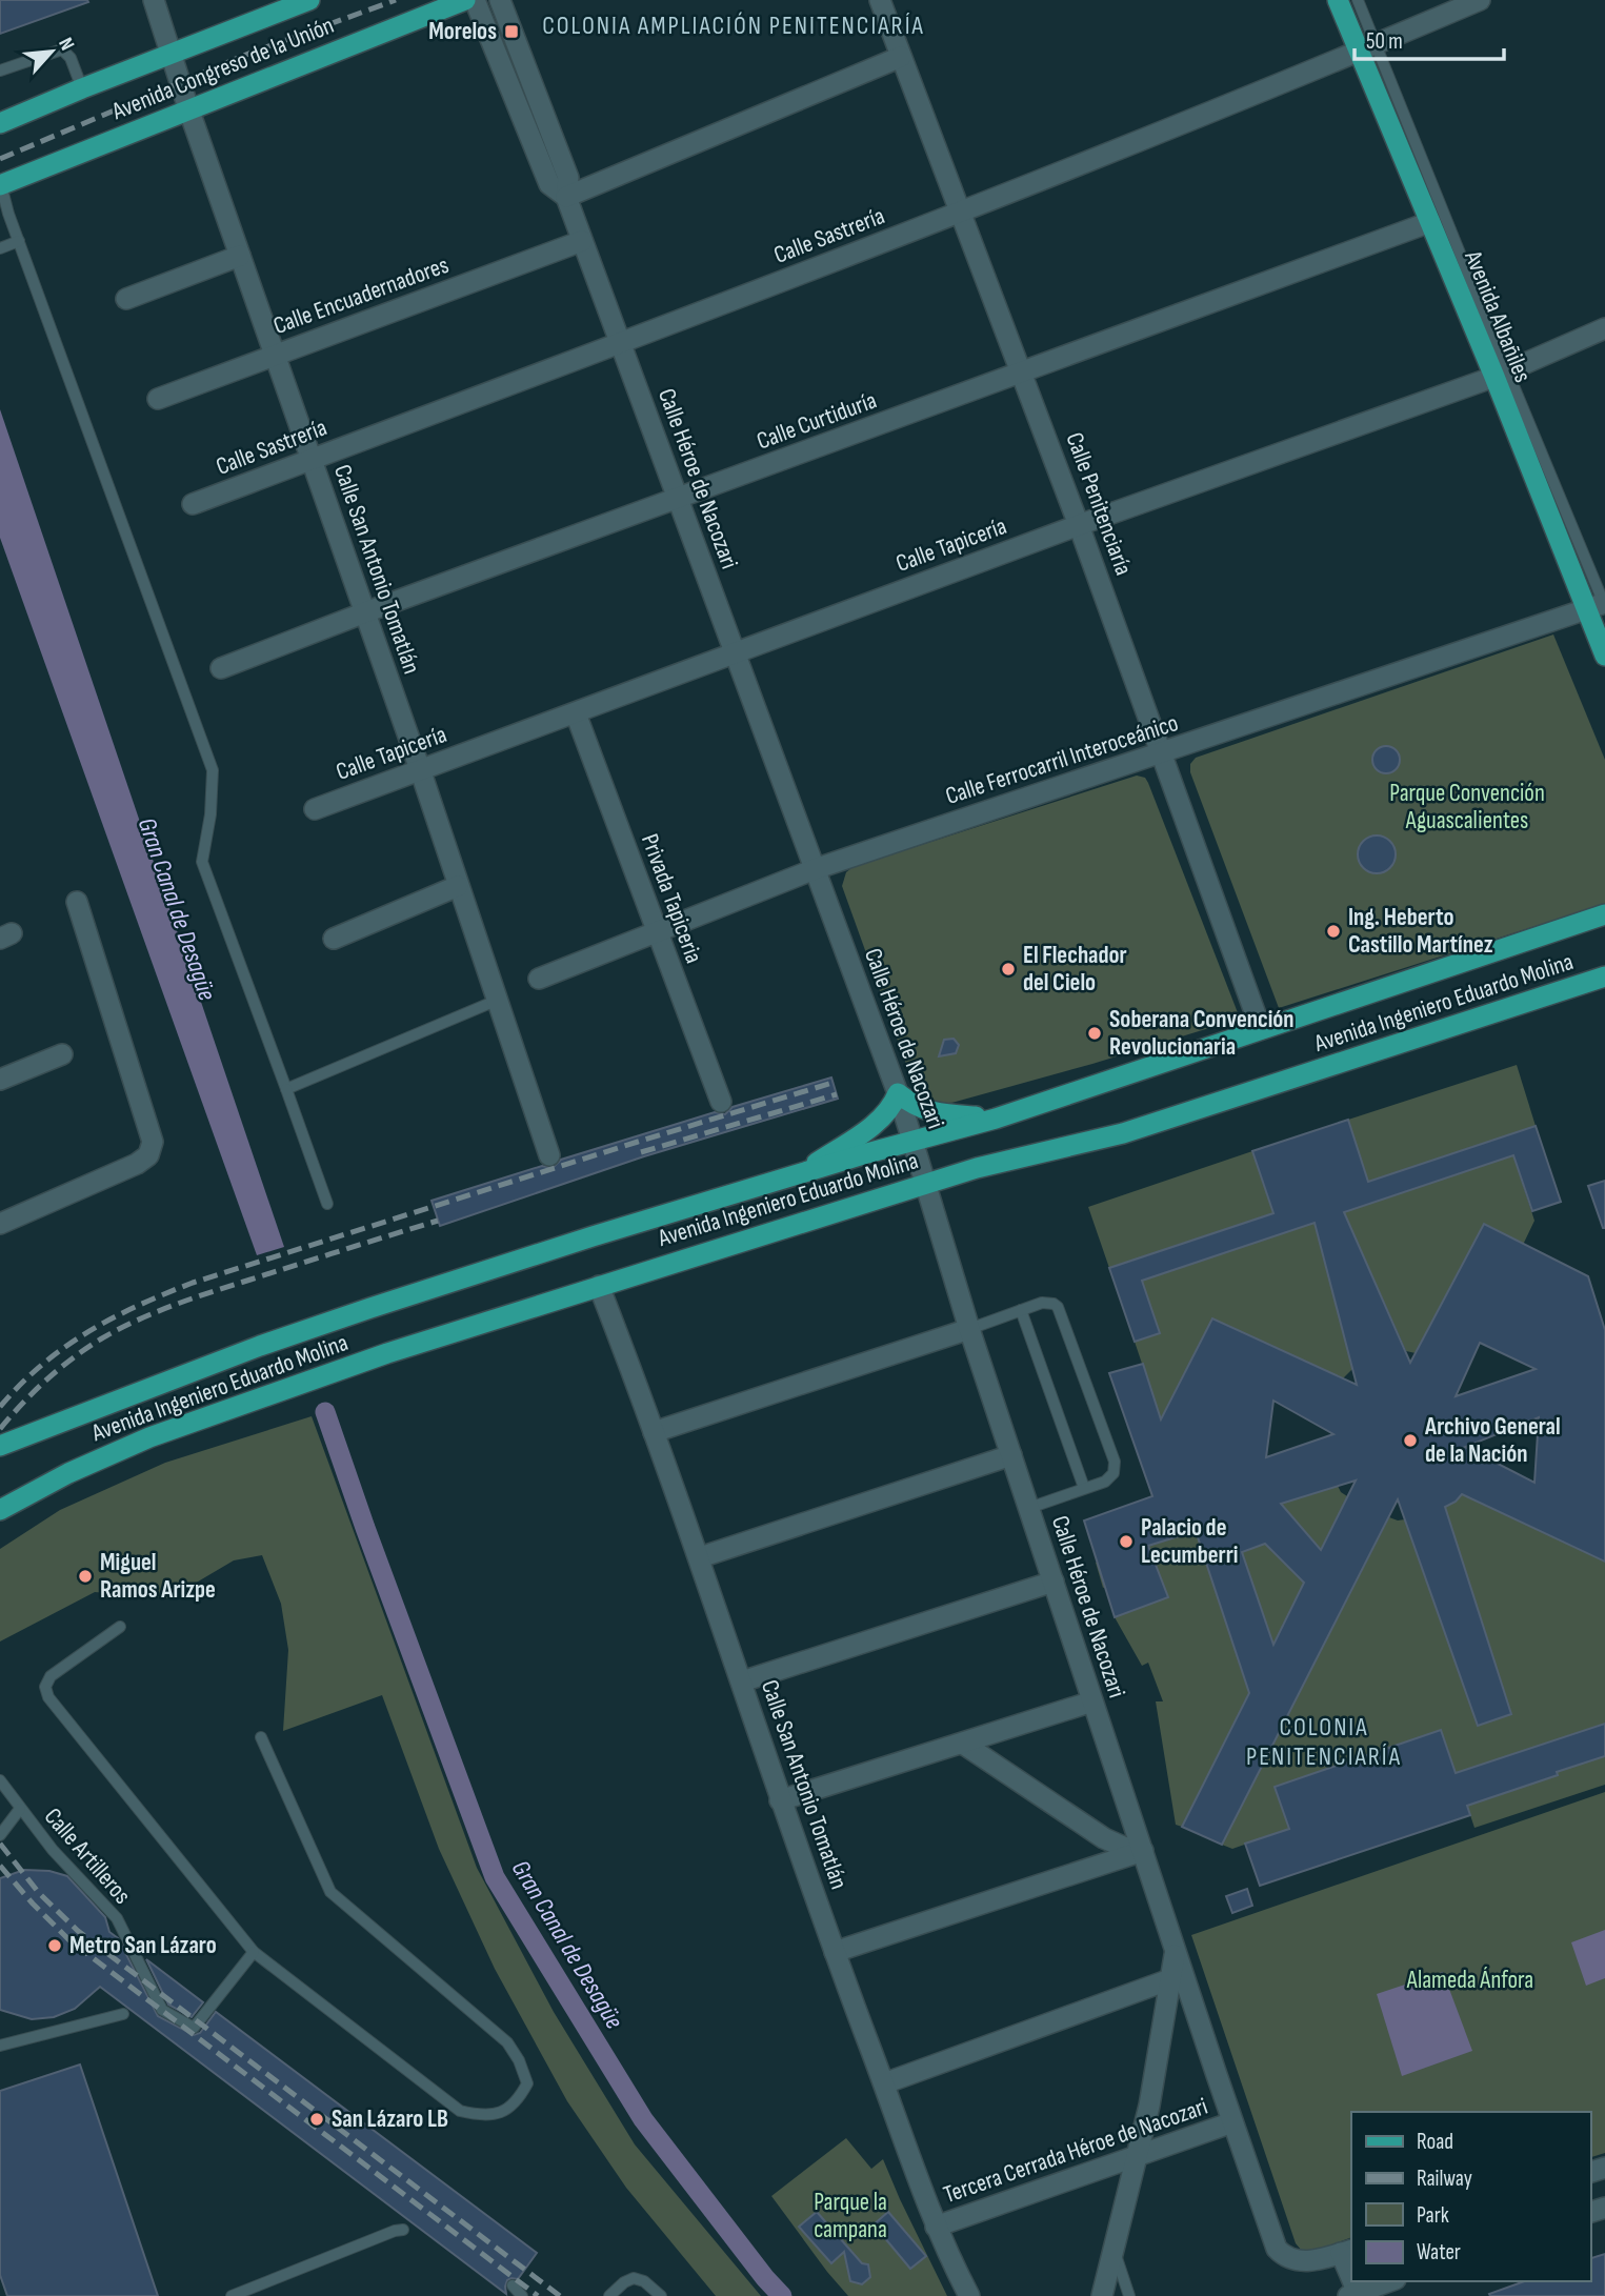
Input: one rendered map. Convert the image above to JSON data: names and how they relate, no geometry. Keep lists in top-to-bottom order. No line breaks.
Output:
{"streets":{"main road":["Avenida Congreso de la Unión","Avenida Albañiles","Avenida Ingeniero Eduardo Molina"],"street":["Calle Sastrería","Calle Encuadernadores","Calle Curtiduría","Calle Héroe de Nacozari","Calle Penitenciaría","Calle Tapicería","Calle San Antonio Tomatlán","Calle Ferrocarril Interoceánico","Privada Tapiceria","Tercera Cerrada Héroe de Nacozari"],"lane":["Calle Artilleros"]},"crossings":[["Avenida Congreso de la Unión","Calle San Antonio Tomatlán"],["Calle Sastrería","Avenida Albañiles"],["Calle Sastrería","Calle Héroe de Nacozari"],["Calle Sastrería","Calle Penitenciaría"],["Calle Sastrería","Calle San Antonio Tomatlán"],["Calle Encuadernadores","Calle Héroe de Nacozari"],["Calle Encuadernadores","Calle San Antonio Tomatlán"],["Avenida Albañiles","Calle Curtiduría"],["Avenida Albañiles","Calle Tapicería"],["Avenida Albañiles","Calle Ferrocarril Interoceánico"],["Calle Curtiduría","Calle Héroe de Nacozari"],["Calle Curtiduría","Calle Penitenciaría"],["Calle Curtiduría","Calle San Antonio Tomatlán"],["Calle Héroe de Nacozari","Calle Tapicería"],["Calle Héroe de Nacozari","Calle Ferrocarril Interoceánico"],["Calle Héroe de Nacozari","Avenida Ingeniero Eduardo Molina"],["Calle Héroe de Nacozari","Tercera Cerrada Héroe de Nacozari"],["Calle Penitenciaría","Calle Tapicería"],["Calle Penitenciaría","Calle Ferrocarril Interoceánico"],["Calle Penitenciaría","Avenida Ingeniero Eduardo Molina"],["Calle Tapicería","Calle San Antonio Tomatlán"],["Calle Tapicería","Privada Tapiceria"],["Calle San Antonio Tomatlán","Avenida Ingeniero Eduardo Molina"],["Calle San Antonio Tomatlán","Tercera Cerrada Héroe de Nacozari"],["Calle Ferrocarril Interoceánico","Privada Tapiceria"]],"districts":["COLONIA AMPLIACIÓN PENITENCIARÍA","COLONIA PENITENCIARÍA"],"water":["Gran Canal de Desagüe"],"parks":["Parque Convención Aguascalientes","Alameda Ánfora","Parque la campana"],"places":{"transit":["Morelos"],"other":["Ing. Heberto Castillo Martínez","El Flechador del Cielo","Soberana Convención Revolucionaria","Archivo General de la Nación","Palacio de Lecumberri","Miguel Ramos Arizpe","Metro San Lázaro","San Lázaro LB"]},"legend":["Road","Railway","Park","Water"],"scale_bar":"50 m","north":"top right"}
